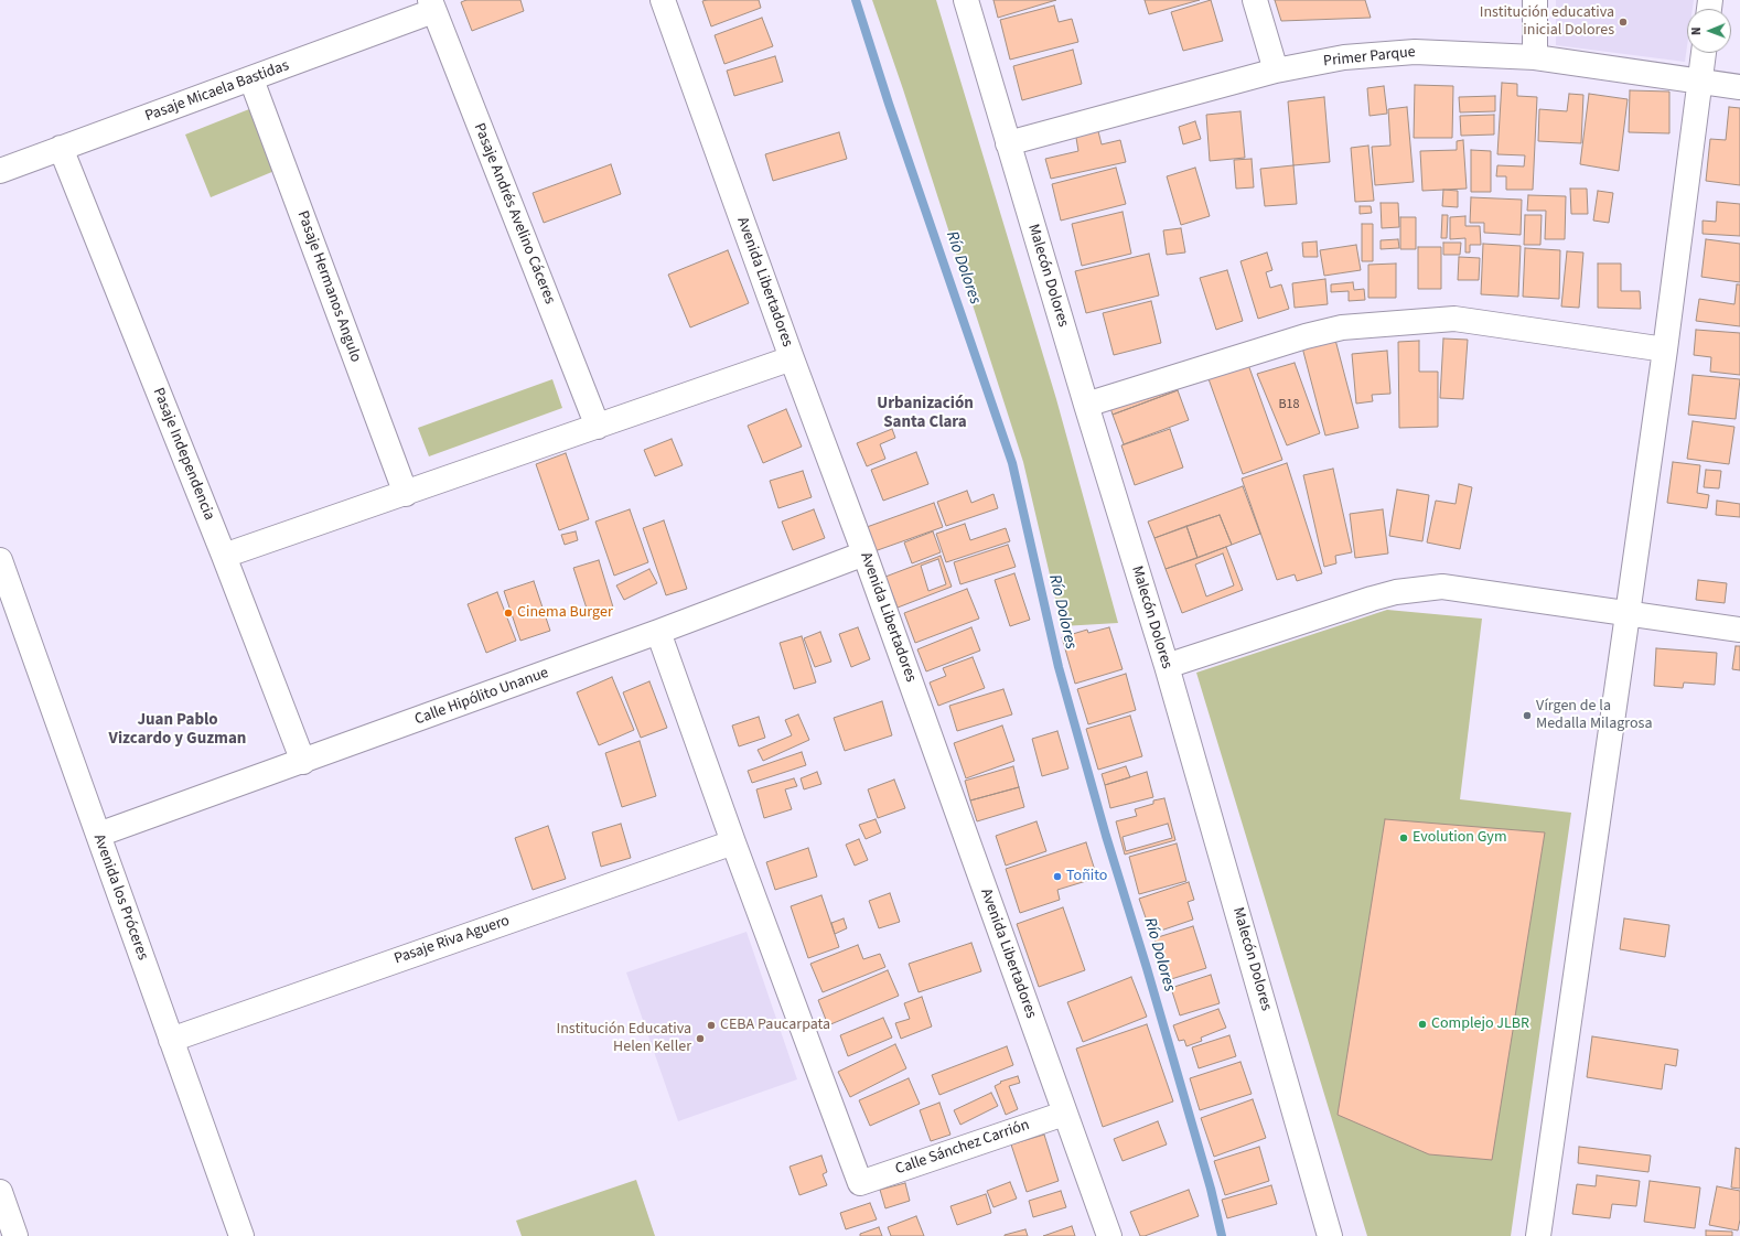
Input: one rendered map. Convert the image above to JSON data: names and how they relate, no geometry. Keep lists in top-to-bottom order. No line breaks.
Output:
{"streets":{"street":["Primer Parque","Pasaje Micaela Bastidas","Pasaje Andrés Avelino Cáceres","Malecón Dolores","Avenida Libertadores","Pasaje Hermanos Angulo","Pasaje Independencia","Calle Hipólito Unanue","Avenida los Próceres","Pasaje Riva Aguero","Calle Sánchez Carrión"]},"crossings":[["Primer Parque","Malecón Dolores"],["Pasaje Micaela Bastidas","Pasaje Andrés Avelino Cáceres"],["Pasaje Micaela Bastidas","Pasaje Hermanos Angulo"],["Pasaje Micaela Bastidas","Pasaje Independencia"],["Avenida Libertadores","Calle Hipólito Unanue"],["Avenida Libertadores","Calle Sánchez Carrión"],["Pasaje Independencia","Calle Hipólito Unanue"],["Calle Hipólito Unanue","Avenida los Próceres"],["Avenida los Próceres","Pasaje Riva Aguero"],["Pasaje Riva Aguero","Calle Sánchez Carrión"]],"districts":["Urbanización Santa Clara","Juan Pablo Vizcardo y Guzman"],"water":["Río Dolores"],"places":["Institución educativa inicial Dolores","Cinema Burger","Vírgen de la Medalla Milagrosa","Evolution Gym","Toñito","Complejo JLBR","CEBA Paucarpata","Institución Educativa Helen Keller"],"house_numbers":["B18"],"north":"left"}
